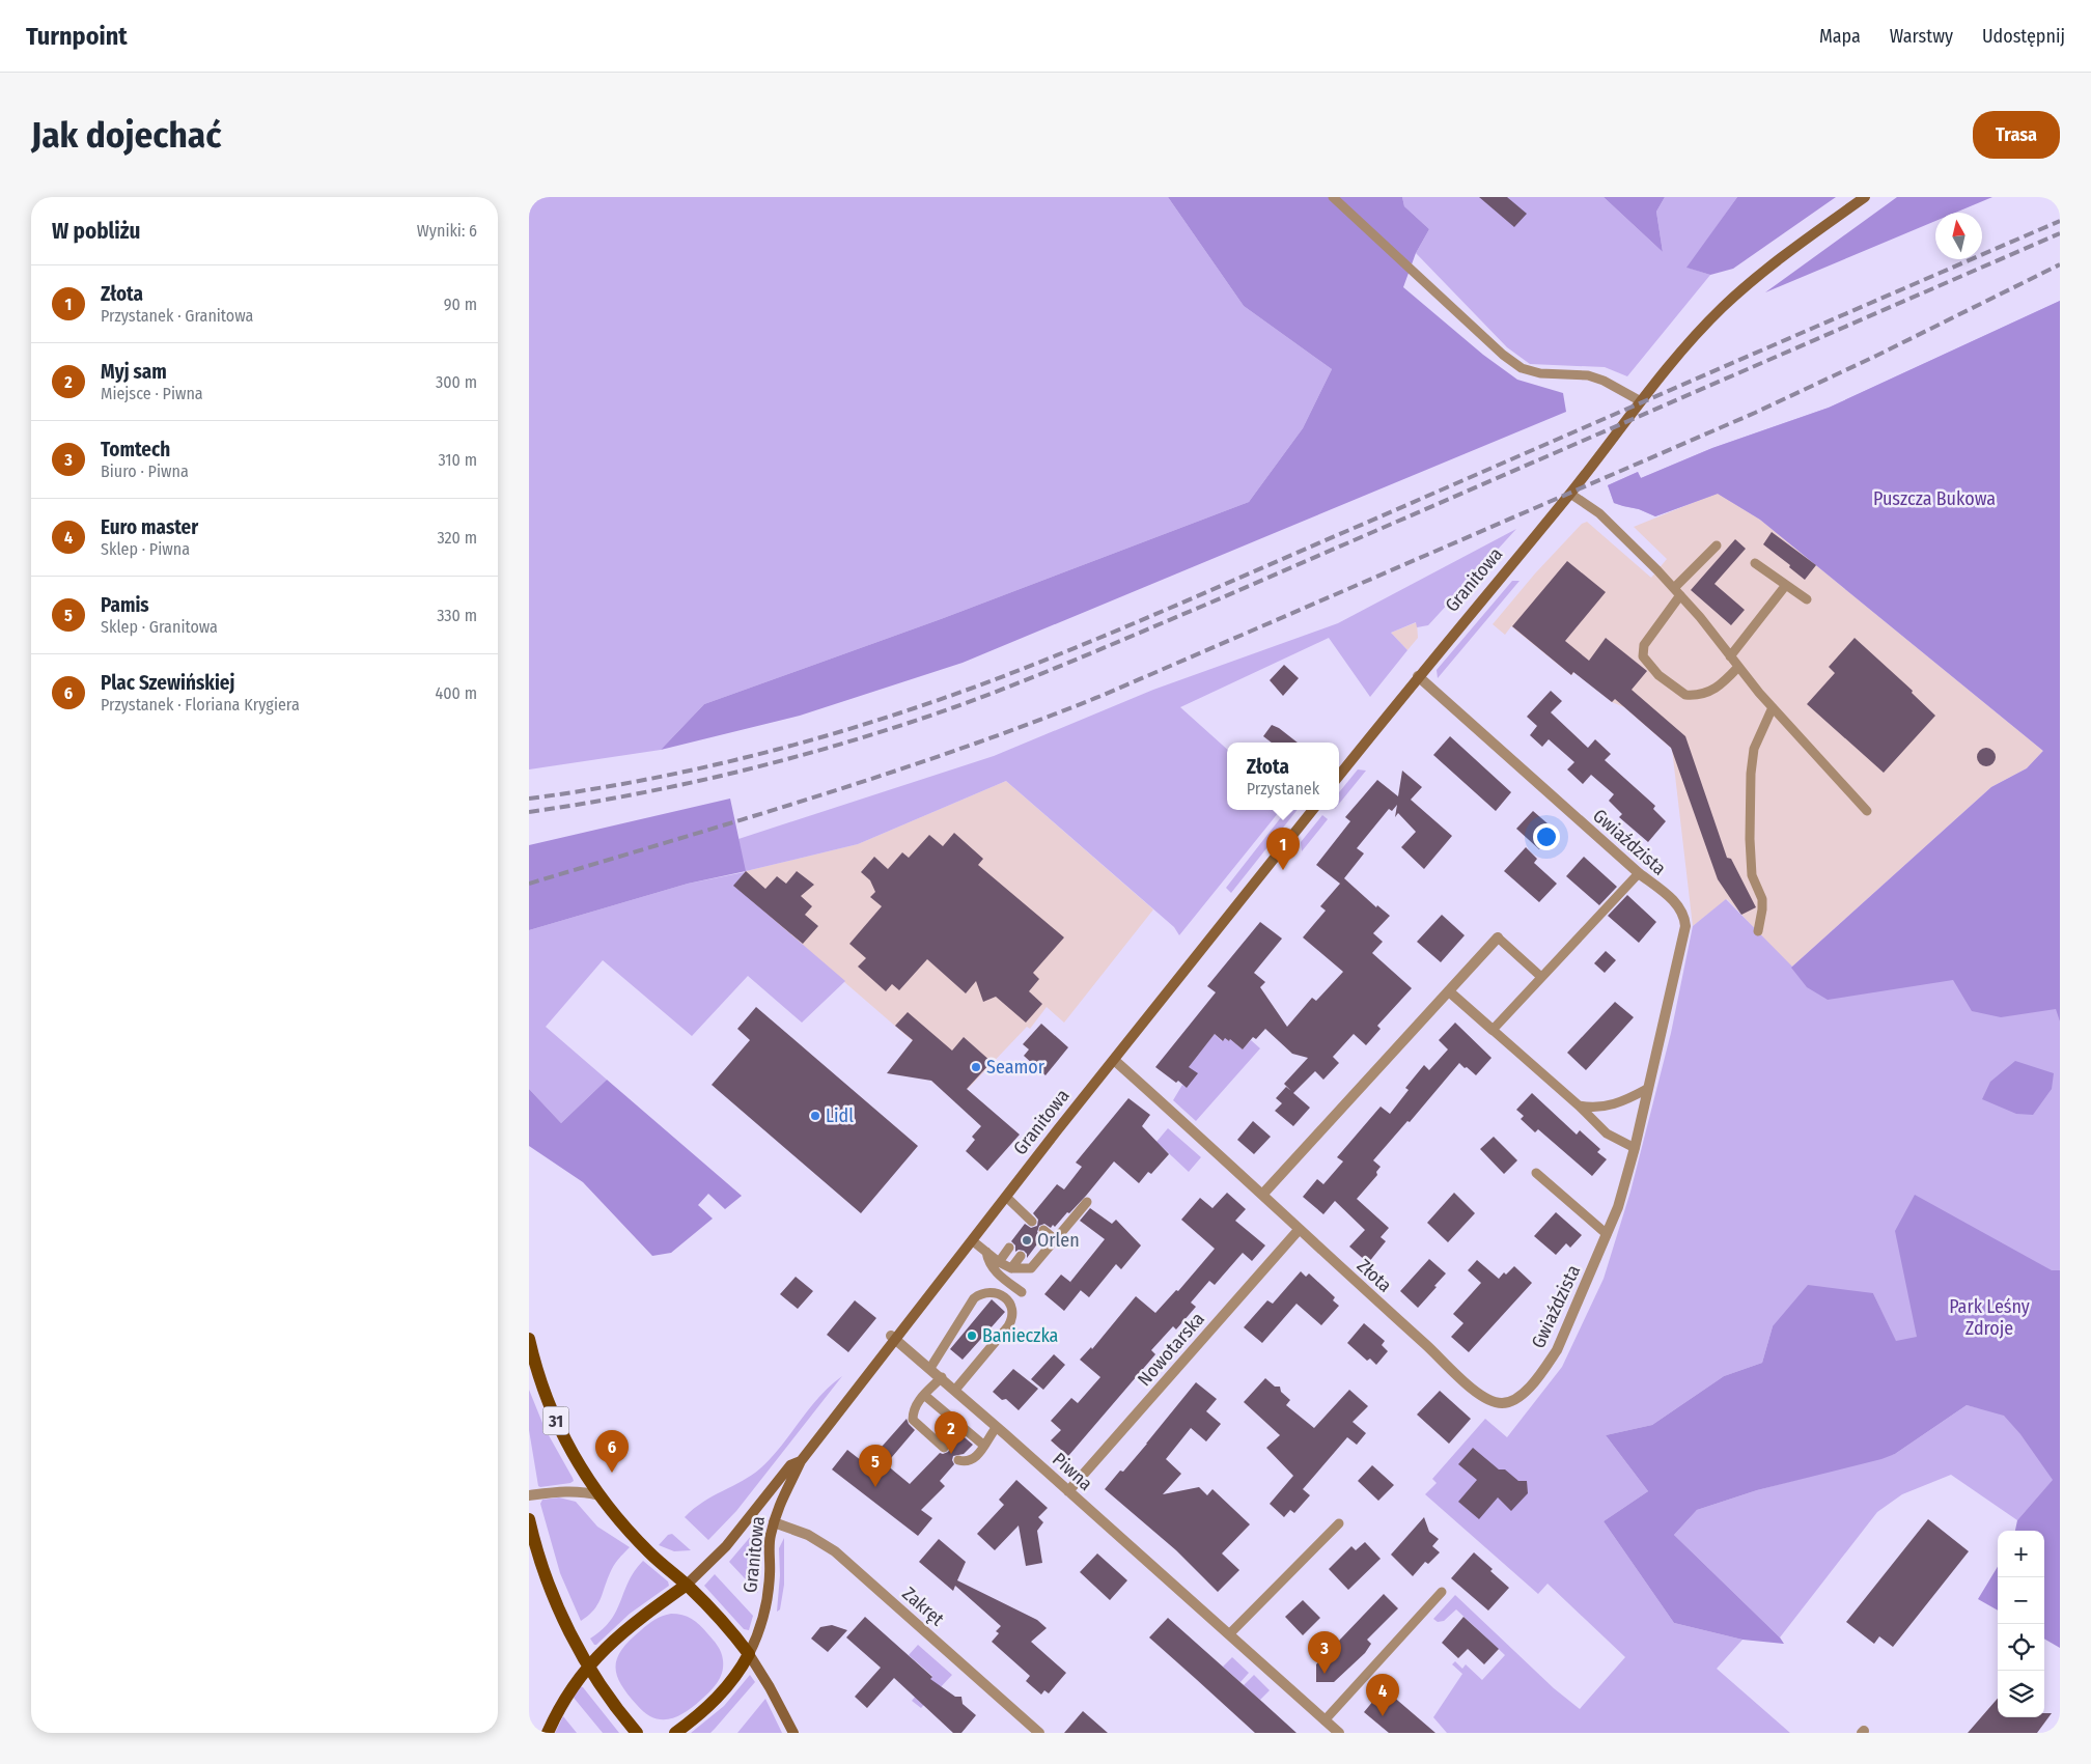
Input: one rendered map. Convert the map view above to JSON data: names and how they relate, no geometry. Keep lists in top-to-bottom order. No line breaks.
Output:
{"streets":{"main road":["31"],"street":["Granitowa","Gwiaździsta","Złota","Nowotarska","Piwna","Zakręt"]},"crossings":[["Granitowa","Gwiaździsta"],["Granitowa","Złota"],["Granitowa","31"],["Granitowa","Piwna"],["Granitowa","Zakręt"],["Gwiaździsta","Złota"],["Złota","Nowotarska"],["Nowotarska","Piwna"]],"parks":["Puszcza Bukowa","Park Leśny Zdroje"],"places":["Seamor","Lidl","Orlen","Banieczka"],"north":"top","page":{"header":"Turnpoint","nav":["Mapa","Warstwy","Udostępnij"],"buttons":"Trasa","title":"Jak dojechać","heading":["W pobliżu","Wyniki: 6"],"list":[{"mark":"1","name":"Złota","note":"Przystanek · Granitowa","value":"90 m"},{"mark":"2","name":"Myj sam","note":"Miejsce · Piwna","value":"300 m"},{"mark":"3","name":"Tomtech","note":"Biuro · Piwna","value":"310 m"},{"mark":"4","name":"Euro master","note":"Sklep · Piwna","value":"320 m"},{"mark":"5","name":"Pamis","note":"Sklep · Granitowa","value":"330 m"},{"mark":"6","name":"Plac Szewińskiej","note":"Przystanek · Floriana Krygiera","value":"400 m"}],"popup":["Złota","Przystanek"],"pins":["1","2","6","5","3","4"],"map_buttons":["+","−"]}}
